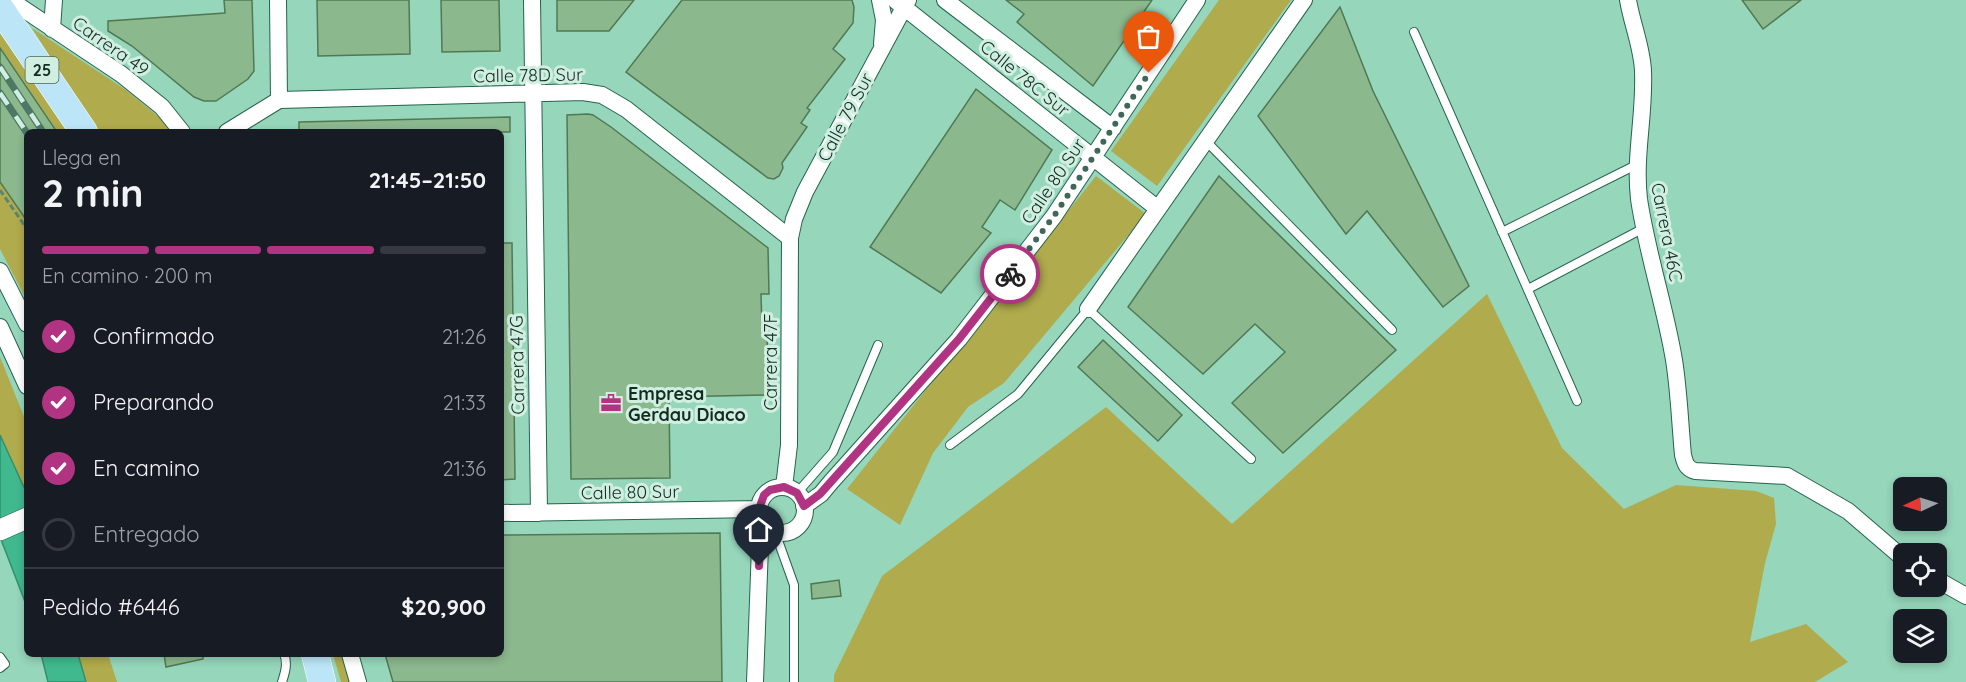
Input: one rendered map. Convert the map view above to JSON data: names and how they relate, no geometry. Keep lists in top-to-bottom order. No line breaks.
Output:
{"streets":{"highway":["25"],"street":["Carrera 49","Calle 78D Sur","Calle 78C Sur","Calle 79 Sur","Calle 80 Sur","Carrera 46C","Carrera 47F","Carrera 47G"]},"crossings":[["Calle 78D Sur","Calle 79 Sur"],["Calle 78D Sur","Carrera 47F"],["Calle 78D Sur","Carrera 47G"],["Calle 78C Sur","Calle 79 Sur"],["Calle 78C Sur","Calle 80 Sur"],["Calle 79 Sur","Carrera 47F"],["Calle 80 Sur","Carrera 47F"],["Calle 80 Sur","Carrera 47G"]],"places":{"office":["Empresa Gerdau Diaco"]},"north":"left","page":{"heading":["2 min","Llega en","21:45–21:50"],"panel":["Pedido #6446","$20,900"],"bar":"En camino · 200 m","list":[["Confirmado","21:26"],["Preparando","21:33"],["En camino","21:36"],"Entregado"]}}
